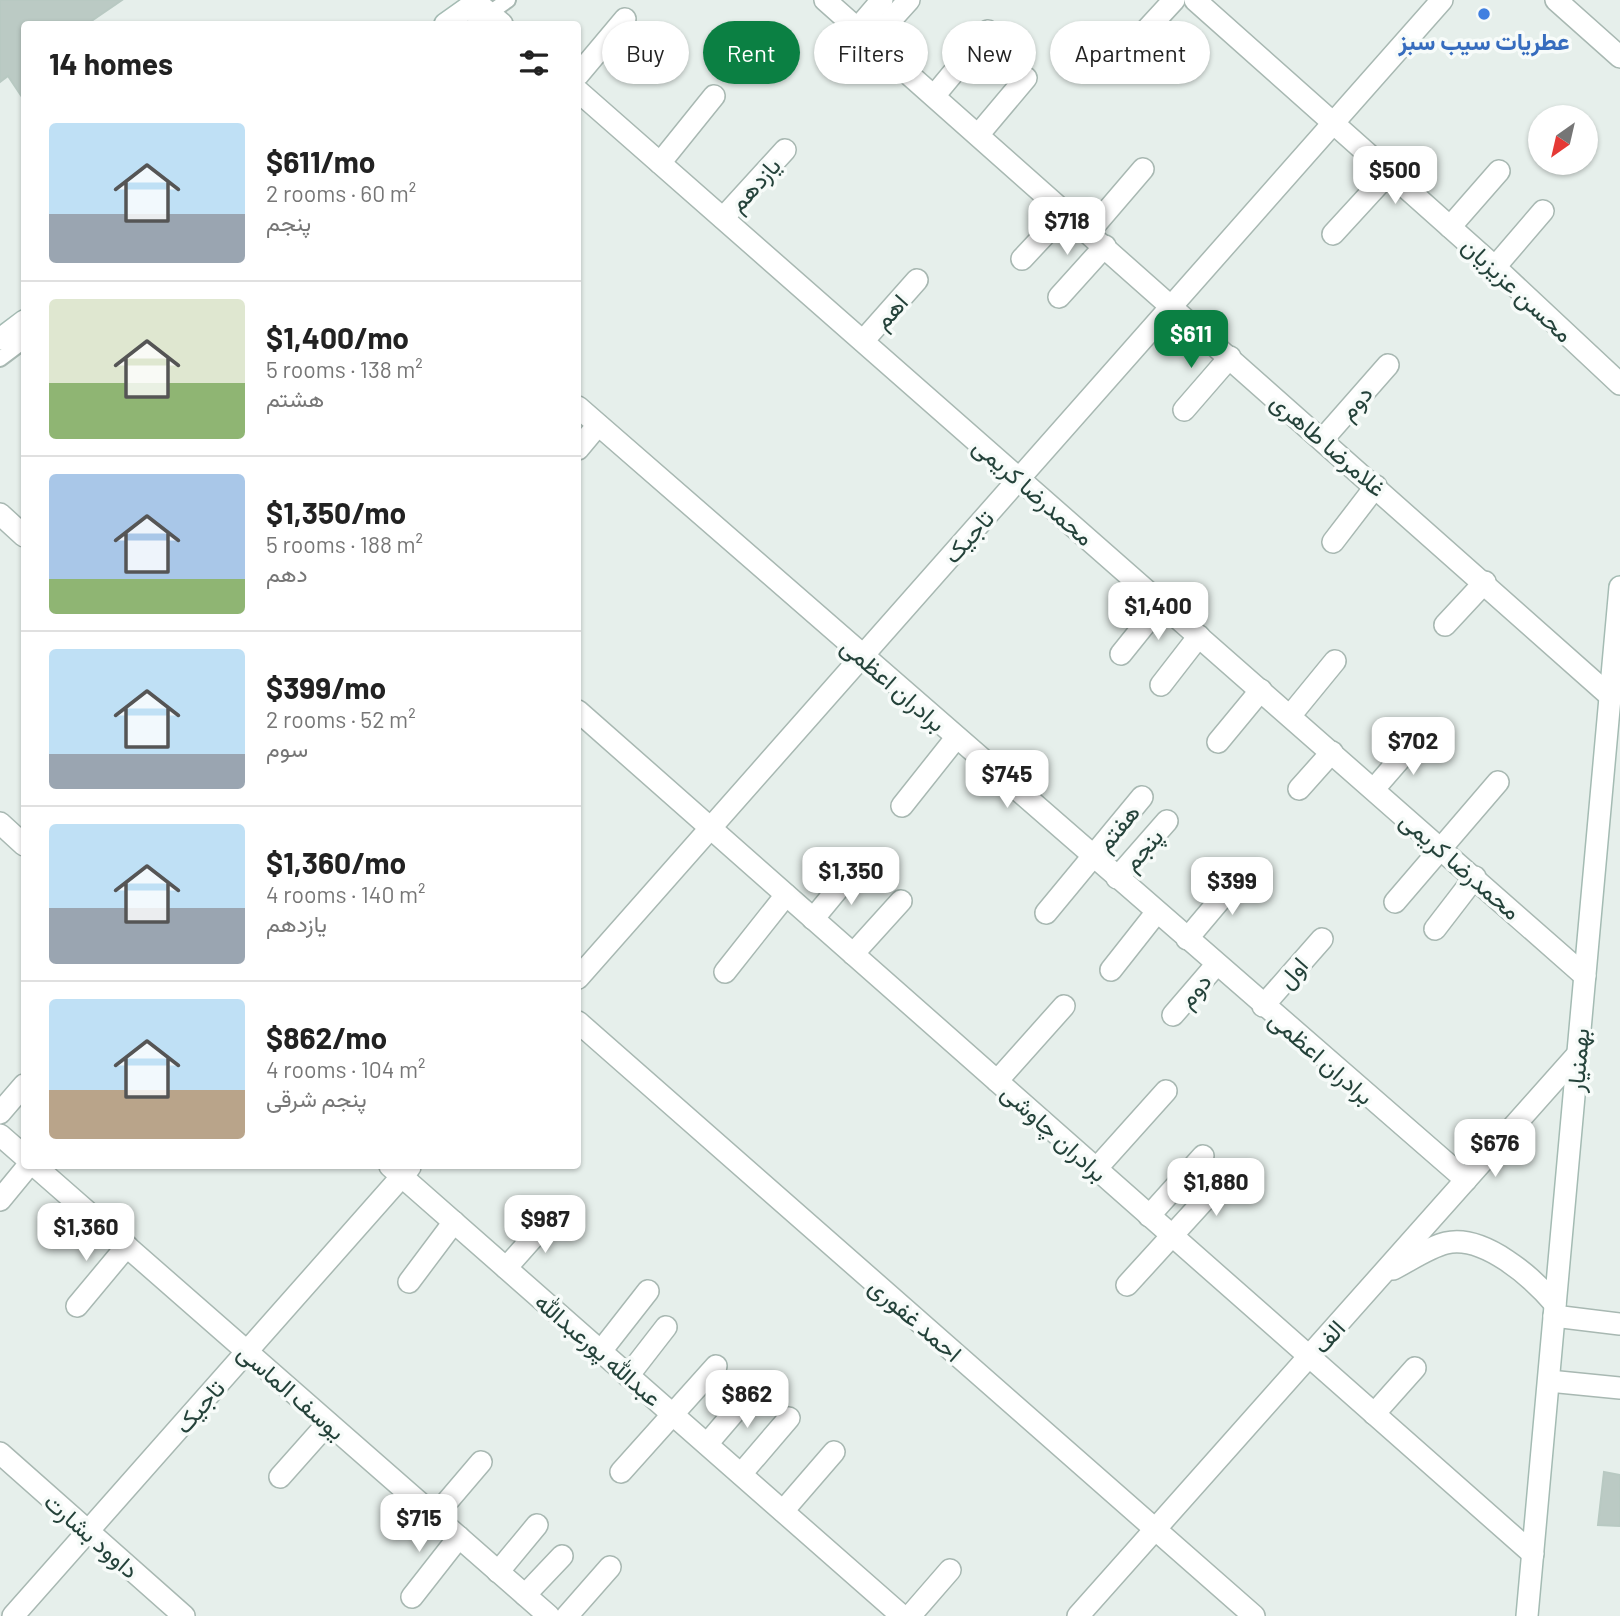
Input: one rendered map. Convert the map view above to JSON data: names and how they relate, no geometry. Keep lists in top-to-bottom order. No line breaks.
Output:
{"streets":{"street":["یازدهم","محسن عزیزیان","اهم","دوم","غلامرضا طاهری","محمدرضا کریمی","تاجیک","برادران اعظمی","هفتم","پنجم","اول","بهمنیار","برادران چاوشی","احمد غفوری","الف","عبدالله پورعبدالله","یوسف الماسی","داوود بشارت"]},"crossings":[["یازدهم","محمدرضا کریمی"],["محسن عزیزیان","تاجیک"],["اهم","محمدرضا کریمی"],["دوم","غلامرضا طاهری"],["دوم","برادران اعظمی"],["غلامرضا طاهری","تاجیک"],["غلامرضا طاهری","بهمنیار"],["محمدرضا کریمی","تاجیک"],["محمدرضا کریمی","بهمنیار"],["تاجیک","برادران اعظمی"],["تاجیک","برادران چاوشی"],["تاجیک","عبدالله پورعبدالله"],["تاجیک","یوسف الماسی"],["تاجیک","داوود بشارت"],["برادران اعظمی","هفتم"],["برادران اعظمی","پنجم"],["برادران اعظمی","اول"],["برادران اعظمی","الف"],["بهمنیار","برادران چاوشی"],["بهمنیار","الف"],["برادران چاوشی","الف"],["احمد غفوری","الف"]],"places":["عطریات سیب سبز"],"north":"bottom left","page":{"chip":["Buy","Rent","Filters","New","Apartment"],"heading":"14 homes","list":[{"name":"$611/mo","note":"2 rooms · 60 m² · پنجم"},{"name":"$1,400/mo","note":"5 rooms · 138 m² · هشتم"},{"name":"$1,350/mo","note":"5 rooms · 188 m² · دهم"},{"name":"$399/mo","note":"2 rooms · 52 m² · سوم"},{"name":"$1,360/mo","note":"4 rooms · 140 m² · یازدهم"},{"name":"$862/mo","note":"4 rooms · 104 m² · پنجم شرقی"}],"price":["$500","$718","$611","$1,400","$702","$745","$1,350","$399","$676","$1,880","$987","$1,360","$862","$715"]}}
